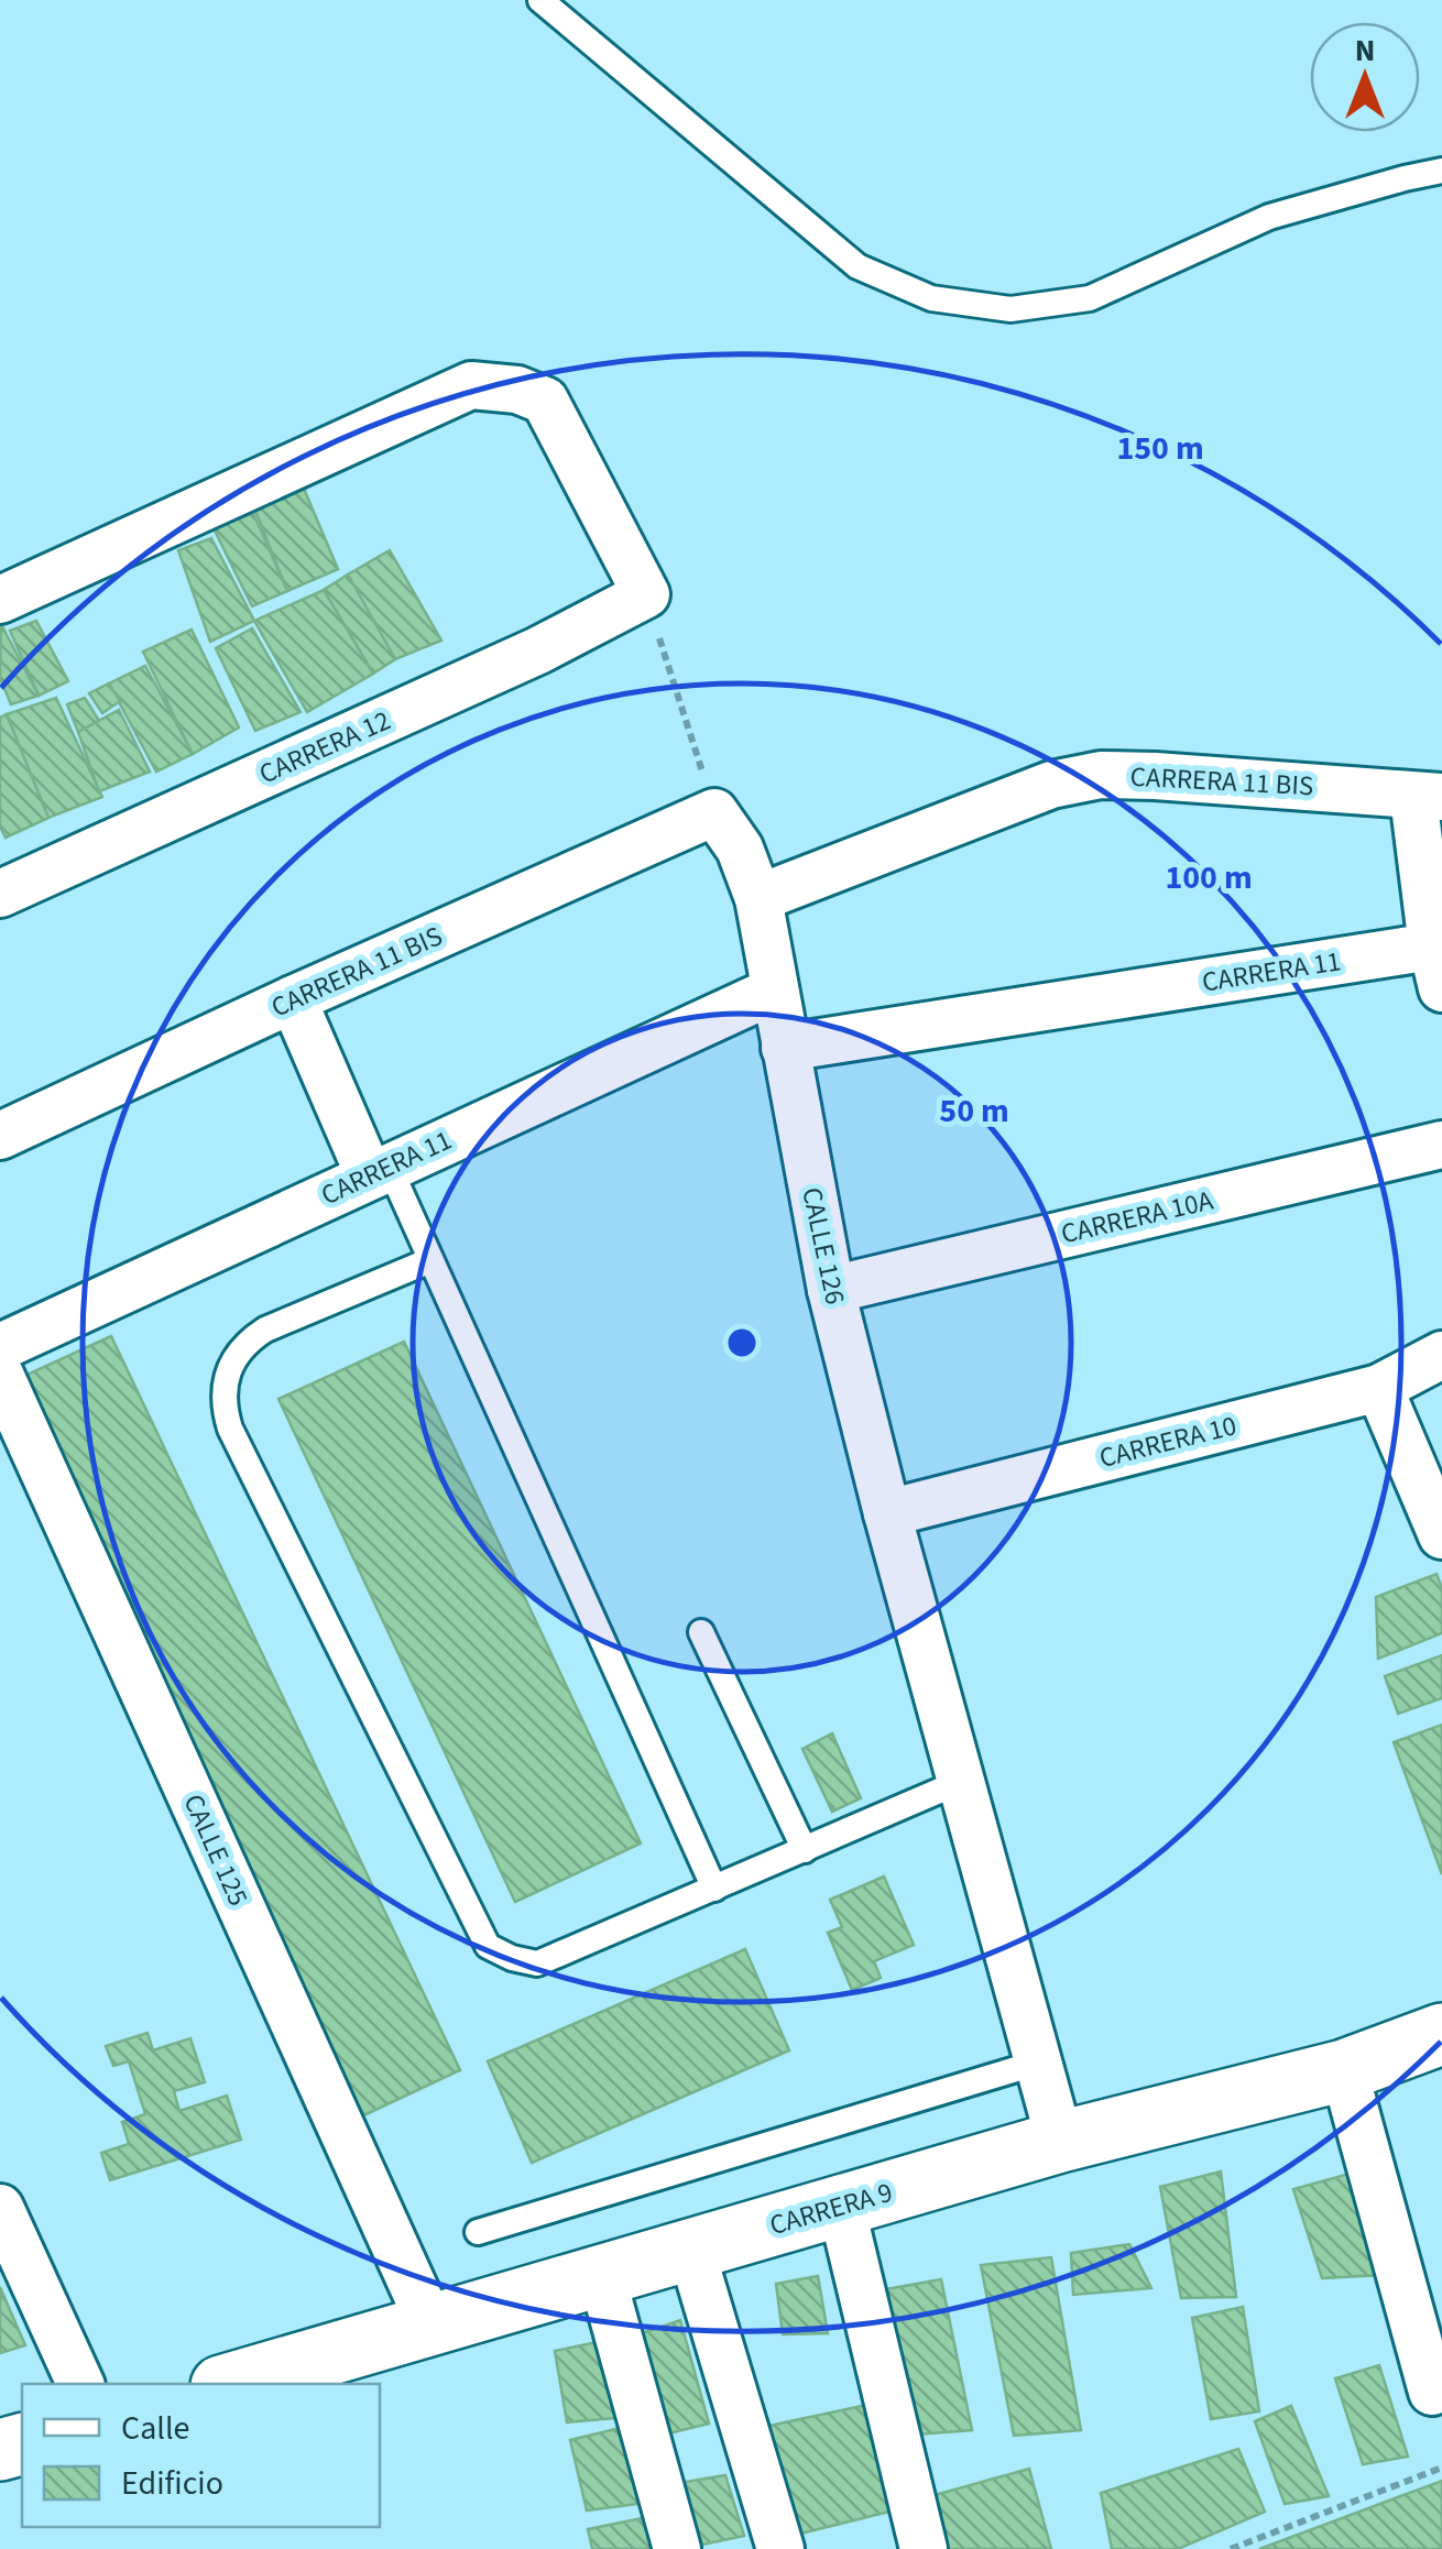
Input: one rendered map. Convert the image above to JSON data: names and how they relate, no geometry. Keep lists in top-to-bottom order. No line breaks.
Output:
{"streets":{"street":["CARRERA 12","CARRERA 11 BIS","CARRERA 11","CARRERA 10A","CALLE 126","CARRERA 10","CALLE 125","CARRERA 9"]},"crossings":[["CARRERA 11 BIS","CALLE 126"],["CARRERA 11","CALLE 126"],["CARRERA 10A","CALLE 126"],["CALLE 126","CARRERA 10"],["CALLE 126","CARRERA 9"],["CALLE 125","CARRERA 9"]],"legend":["Calle","Edificio"],"north":"top","rings":["150 m","100 m","50 m"]}
